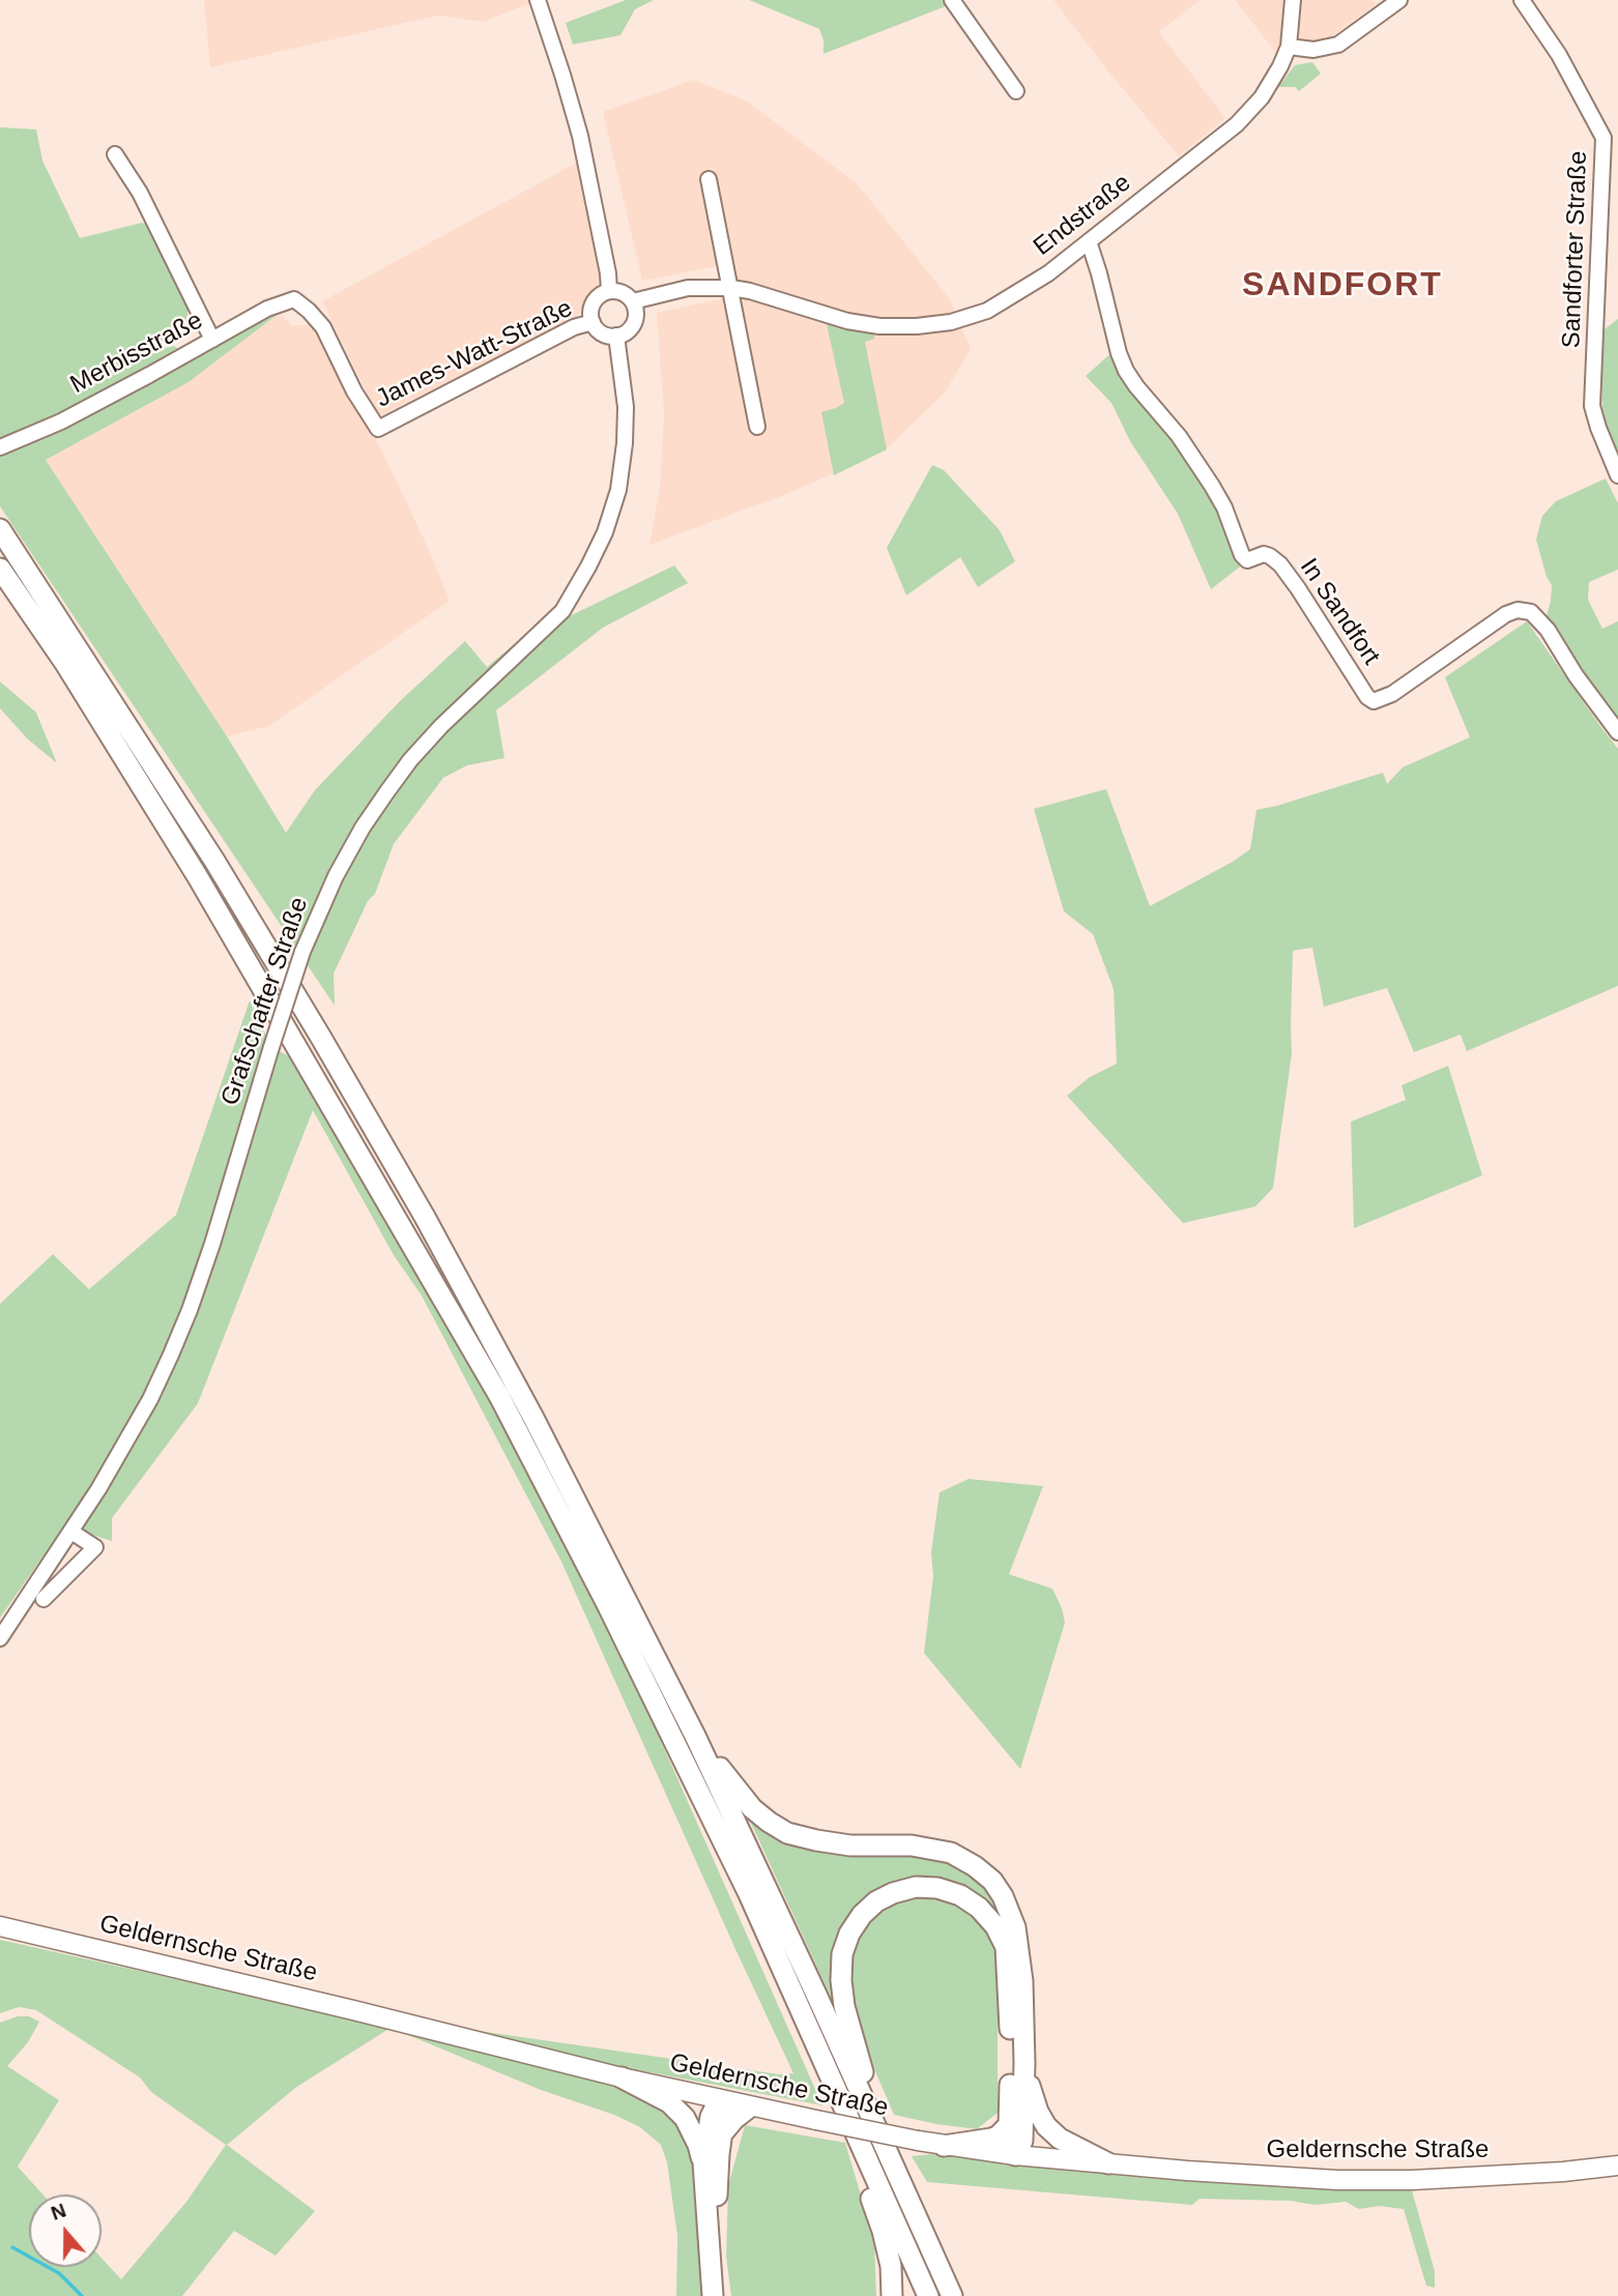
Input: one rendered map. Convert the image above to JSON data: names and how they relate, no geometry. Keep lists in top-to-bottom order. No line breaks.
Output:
{"streets":{"main road":["Geldernsche Straße"],"street":["Endstraße","Sandforter Straße","Merbisstraße","James-Watt-Straße","In Sandfort","Grafschafter Straße"]},"crossings":[["Endstraße","James-Watt-Straße"],["Endstraße","In Sandfort"],["Endstraße","Grafschafter Straße"],["Merbisstraße","James-Watt-Straße"],["James-Watt-Straße","Grafschafter Straße"]],"districts":["SANDFORT"],"north":"top"}
